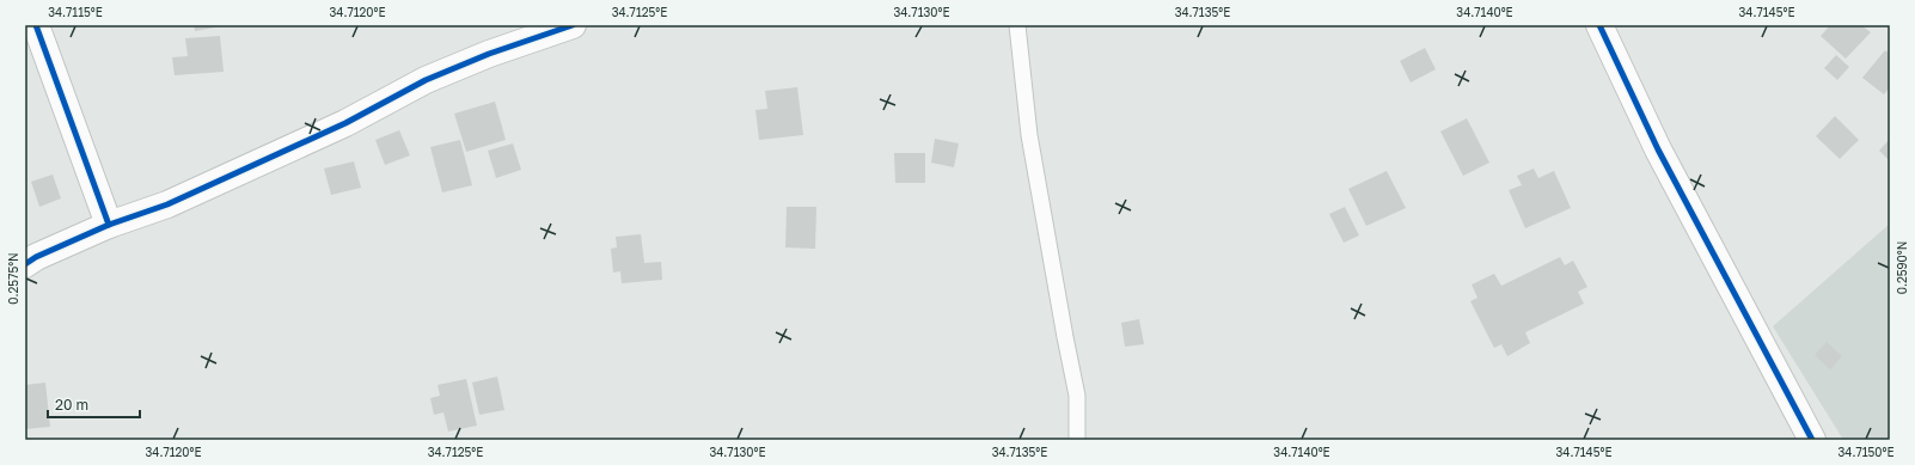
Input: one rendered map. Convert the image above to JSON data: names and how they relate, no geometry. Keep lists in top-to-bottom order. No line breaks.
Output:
{"scale_bar":"20 m","coordinates":["34.7115°E","34.7120°E","34.7125°E","34.7130°E","34.7135°E","34.7140°E","34.7145°E","0.2590°N","0.2575°N","34.7150°E"]}
